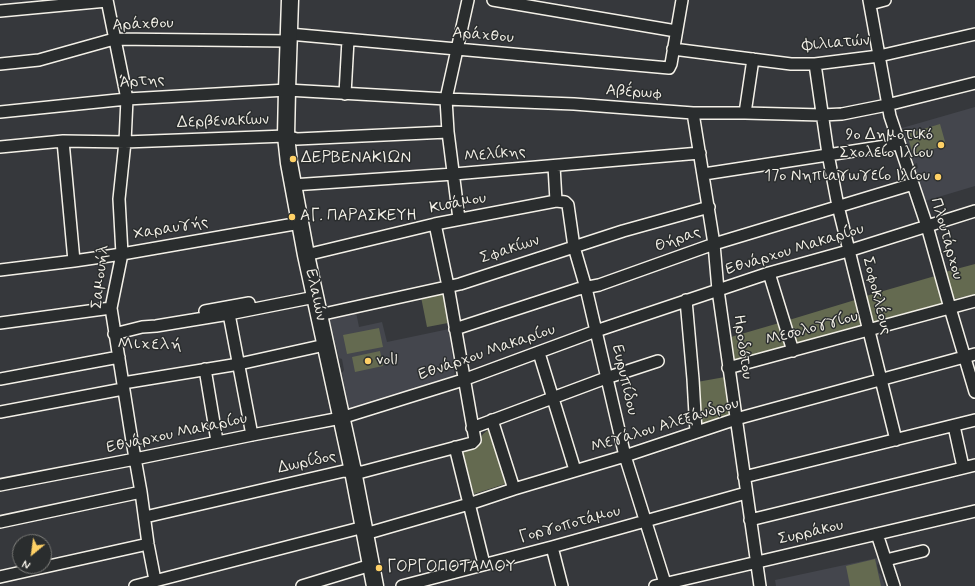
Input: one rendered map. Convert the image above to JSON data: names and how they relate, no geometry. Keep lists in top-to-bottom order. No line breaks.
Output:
{"streets":{"street":["Αράχθου","Φιλιατών","Άρτης","Αβέρωφ","Δερβενακίων","Μελίκης","Κισάμου","Χαραυγής","Πλουτάρχου","Θήρας","Σφακίων","Εθνάρχου Μακαρίου","Σαμουήλ","Ελαιών","Σοφοκλέους","Μεσολογγίου","Ηροδότου","Ευρυπίδου","Μεγάλου Αλεξάνδρου","Δωρίδος","Γοργοποτάμου","Συρράκου"]},"crossings":[["Αράχθου","Φιλιατών"],["Αράχθου","Σαμουήλ"],["Αράχθου","Ελαιών"],["Φιλιατών","Πλουτάρχου"],["Φιλιατών","Σοφοκλέους"],["Άρτης","Αβέρωφ"],["Άρτης","Σαμουήλ"],["Άρτης","Ελαιών"],["Αβέρωφ","Πλουτάρχου"],["Αβέρωφ","Ελαιών"],["Αβέρωφ","Σοφοκλέους"],["Αβέρωφ","Ηροδότου"],["Δερβενακίων","Σαμουήλ"],["Δερβενακίων","Ελαιών"],["Μελίκης","Ελαιών"],["Μελίκης","Ηροδότου"],["Κισάμου","Ελαιών"],["Κισάμου","Ευρυπίδου"],["Χαραυγής","Σαμουήλ"],["Χαραυγής","Ελαιών"],["Πλουτάρχου","Θήρας"],["Πλουτάρχου","Εθνάρχου Μακαρίου"],["Πλουτάρχου","Μεσολογγίου"],["Πλουτάρχου","Μεγάλου Αλεξάνδρου"],["Θήρας","Σοφοκλέους"],["Θήρας","Ηροδότου"],["Θήρας","Ευρυπίδου"],["Σφακίων","Ελαιών"],["Σφακίων","Ηροδότου"],["Σφακίων","Ευρυπίδου"],["Εθνάρχου Μακαρίου","Σαμουήλ"],["Εθνάρχου Μακαρίου","Ελαιών"],["Εθνάρχου Μακαρίου","Σοφοκλέους"],["Εθνάρχου Μακαρίου","Ηροδότου"],["Εθνάρχου Μακαρίου","Ευρυπίδου"],["Σαμουήλ","Μεγάλου Αλεξάνδρου"],["Σαμουήλ","Δωρίδος"],["Ελαιών","Μεγάλου Αλεξάνδρου"],["Ελαιών","Δωρίδος"],["Σοφοκλέους","Μεσολογγίου"],["Σοφοκλέους","Μεγάλου Αλεξάνδρου"],["Μεσολογγίου","Ηροδότου"],["Ηροδότου","Μεγάλου Αλεξάνδρου"],["Ηροδότου","Γοργοποτάμου"],["Ηροδότου","Συρράκου"],["Ευρυπίδου","Μεγάλου Αλεξάνδρου"],["Ευρυπίδου","Γοργοποτάμου"],["Ευρυπίδου","Συρράκου"]],"districts":["Μιχελή"],"places":["9ο Δημοτικό Σχολείο Ιλίου","ΔΕΡΒΕΝΑΚΙΩΝ","17ο Νηπιαγωγείο Ιλίου","ΑΓ. ΠΑΡΑΣΚΕΥΗ","voll","ΓΟΡΓΟΠΟΤΑΜΟΥ"],"north":"bottom left"}
